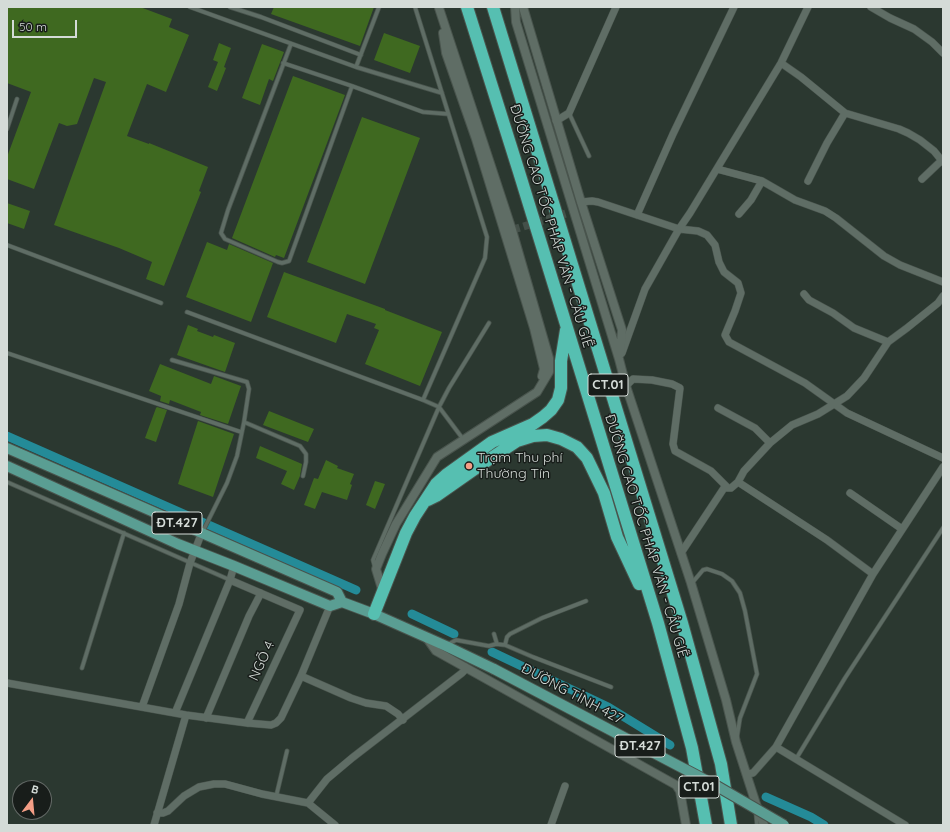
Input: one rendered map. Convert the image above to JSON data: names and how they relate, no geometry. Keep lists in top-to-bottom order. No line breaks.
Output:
{"streets":{"highway":["ĐƯỜNG CAO TỐC PHÁP VÂN - CẦU GIẼ","CT.01"],"main road":["ĐT.427","ĐƯỜNG TỈNH 427"],"street":["NGÕ 4"]},"crossings":[["ĐT.427","ĐƯỜNG TỈNH 427"]],"places":["Trạm Thu phí Thường Tín"],"scale_bar":"50 m","north":"top"}
